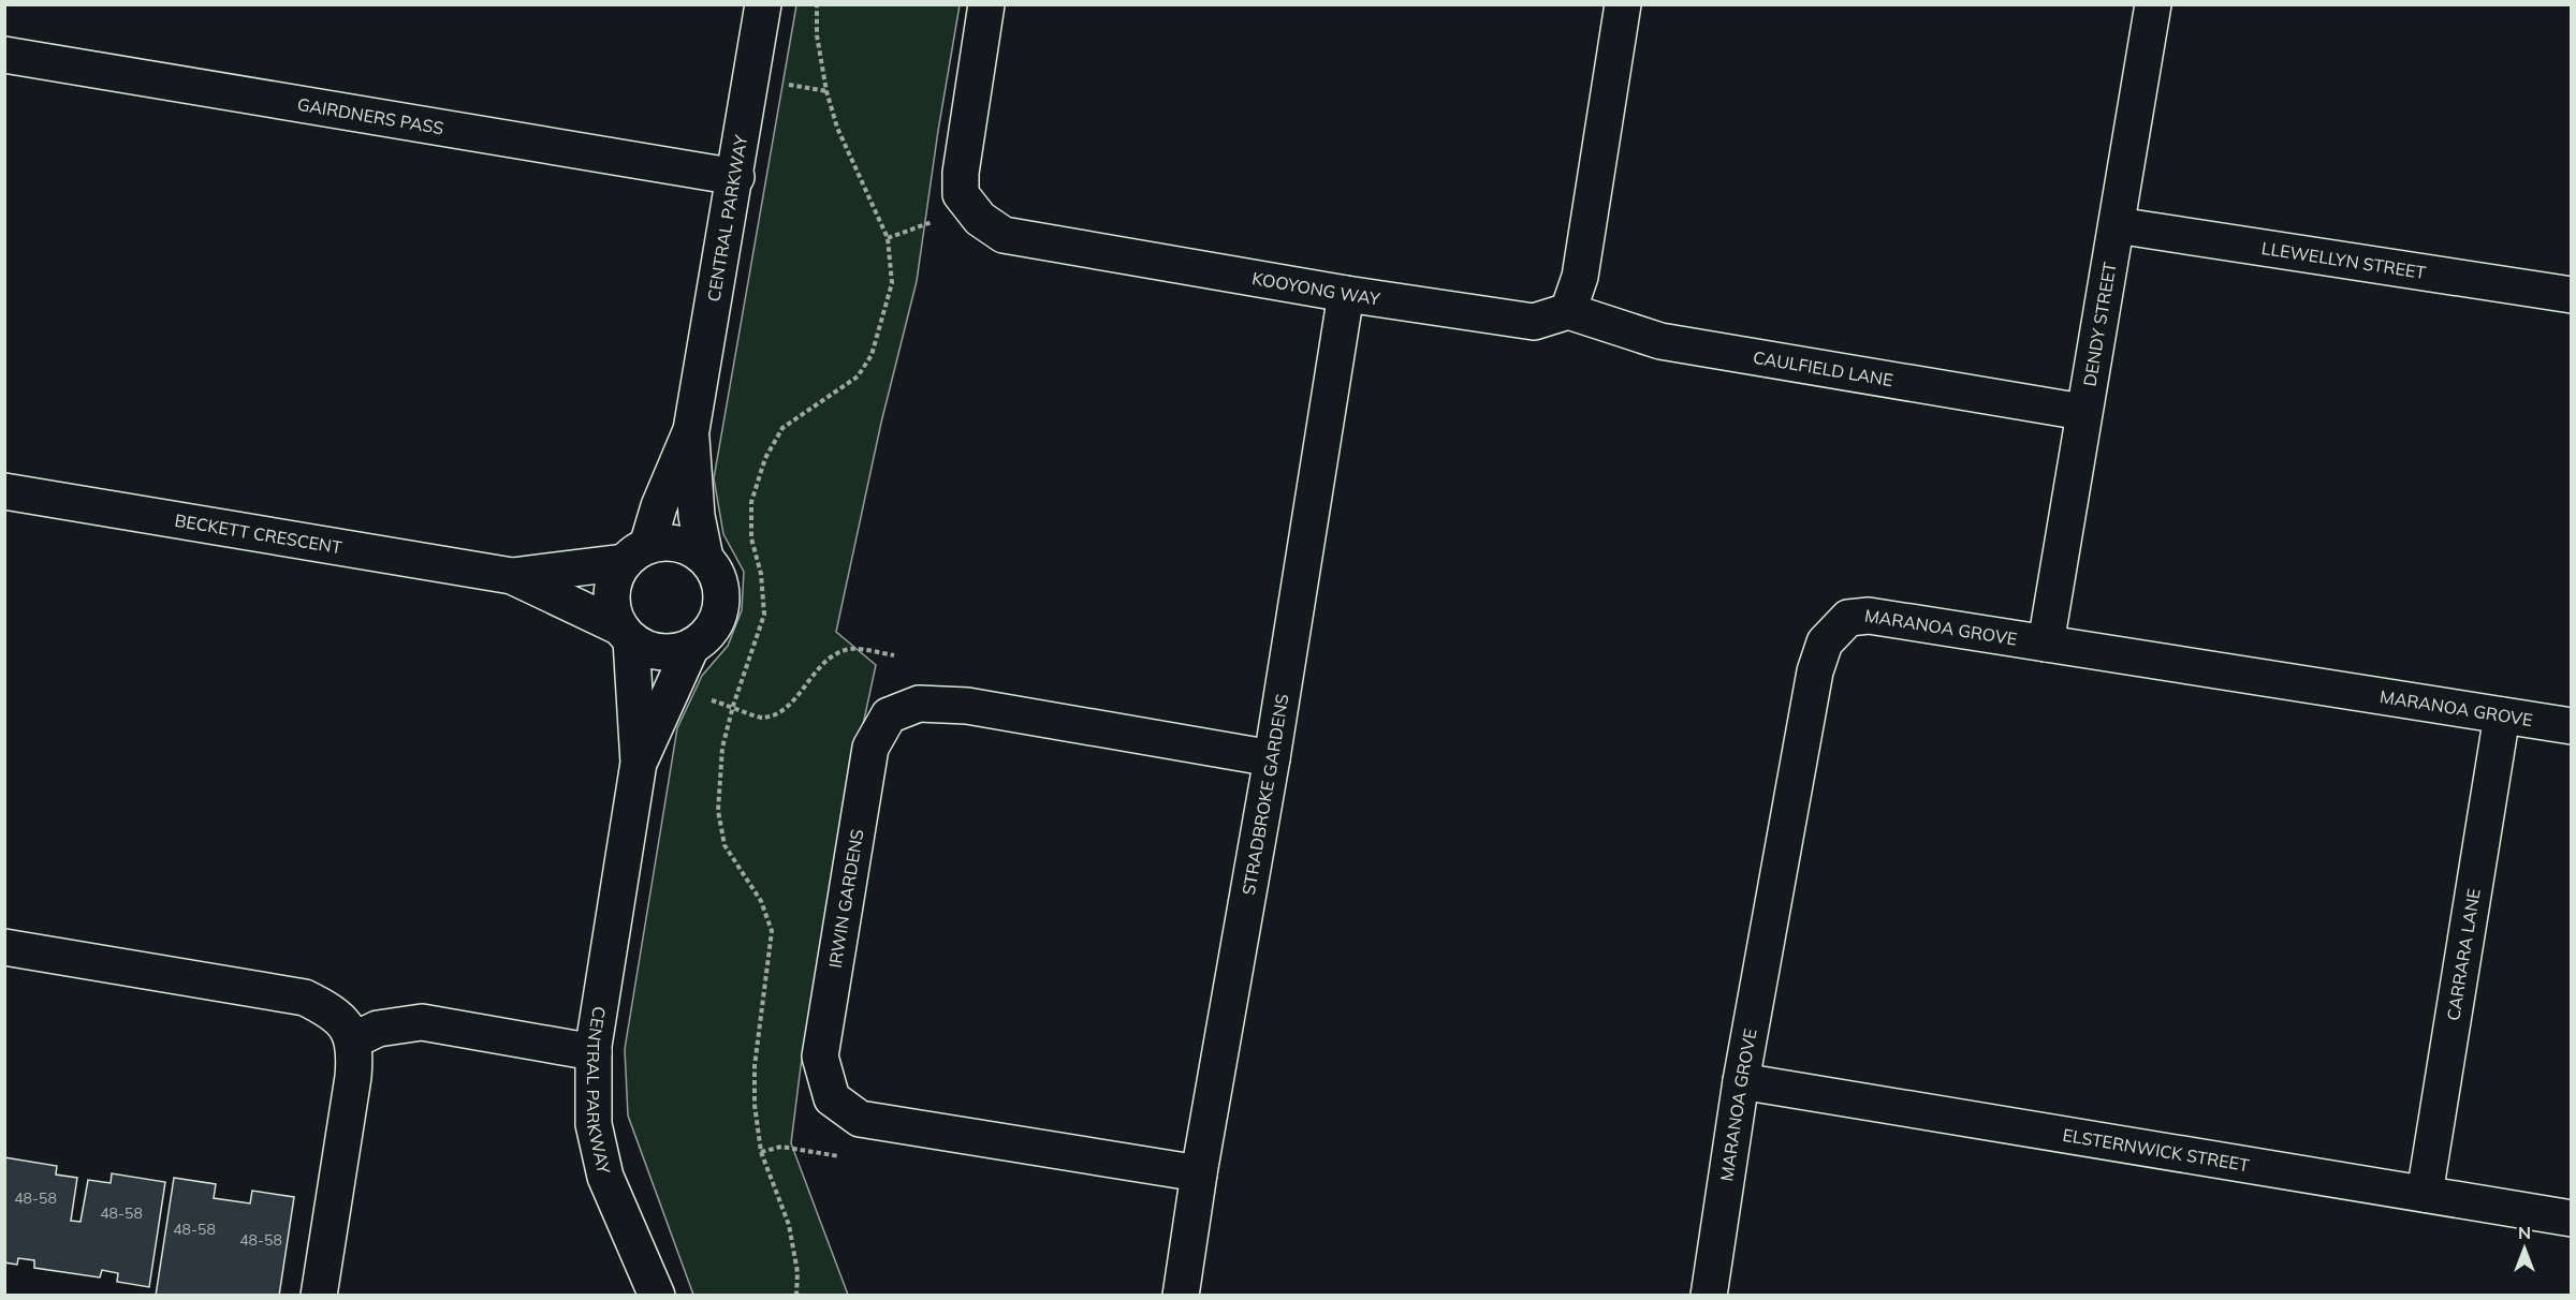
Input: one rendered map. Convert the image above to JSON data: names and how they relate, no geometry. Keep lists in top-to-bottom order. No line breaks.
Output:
{"streets":{"street":["GAIRDNERS PASS","CENTRAL PARKWAY","LLEWELLYN STREET","KOOYONG WAY","DENDY STREET","CAULFIELD LANE","BECKETT CRESCENT","MARANOA GROVE","STRADBROKE GARDENS","IRWIN GARDENS","CARRARA LANE","ELSTERNWICK STREET"]},"crossings":[["GAIRDNERS PASS","CENTRAL PARKWAY"],["CENTRAL PARKWAY","BECKETT CRESCENT"],["LLEWELLYN STREET","DENDY STREET"],["KOOYONG WAY","CAULFIELD LANE"],["KOOYONG WAY","STRADBROKE GARDENS"],["DENDY STREET","CAULFIELD LANE"],["DENDY STREET","MARANOA GROVE"],["MARANOA GROVE","CARRARA LANE"],["MARANOA GROVE","ELSTERNWICK STREET"],["STRADBROKE GARDENS","IRWIN GARDENS"],["CARRARA LANE","ELSTERNWICK STREET"]],"house_numbers":["48-58","48-58","48-58","48-58"],"north":"top"}
